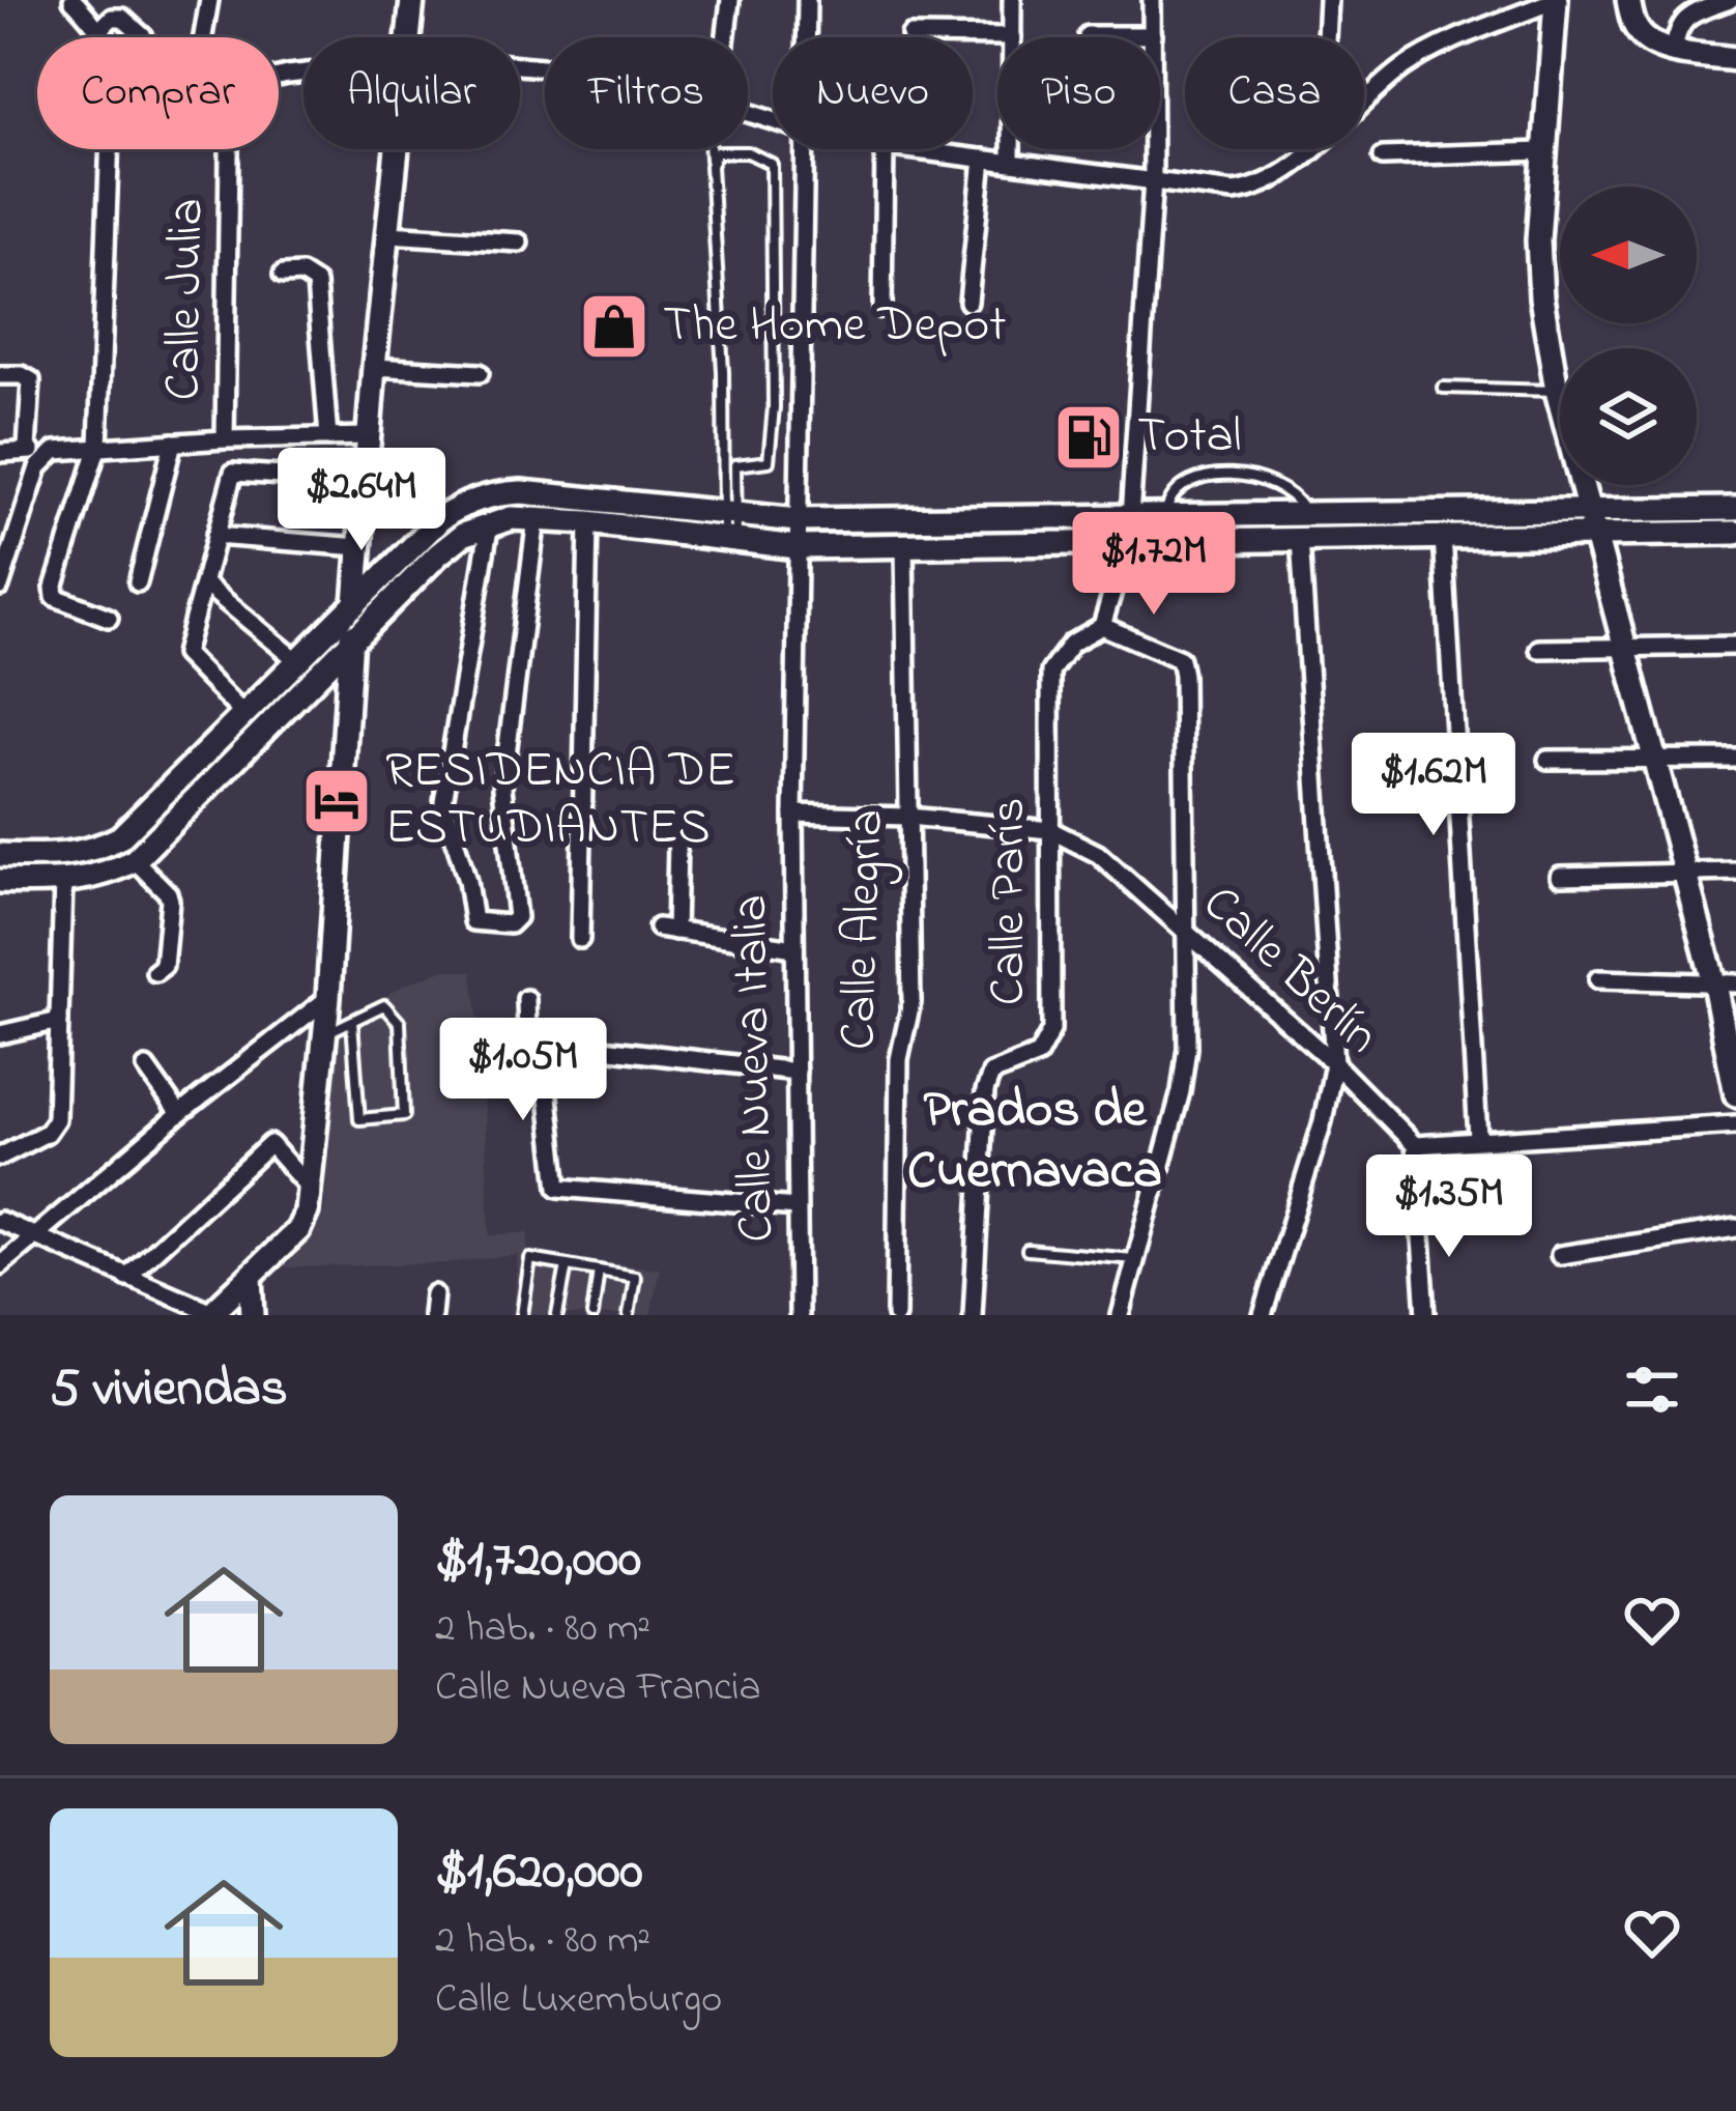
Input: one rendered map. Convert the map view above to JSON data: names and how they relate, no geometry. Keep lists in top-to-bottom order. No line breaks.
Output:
{"streets":{"street":["Calle Julia","Calle París","Calle Alegría","Calle Berlín","Calle Nueva Italia"]},"crossings":[["Calle París","Calle Berlín"],["Calle Alegría","Calle Berlín"],["Calle Berlín","Calle Nueva Italia"]],"districts":["Prados de Cuernavaca"],"places":{"shop":["The Home Depot"],"fuel station":["Total"],"hotel":["RESIDENCIA DE ESTUDIANTES"]},"north":"left","page":{"chip":["Comprar","Alquilar","Filtros","Nuevo","Piso","Casa"],"price":["$2.64M","$1.72M","$1.62M","$1.05M","$1.35M"],"heading":"5 viviendas","list":[{"name":"$1,720,000","note":"2 hab. · 80 m² · Calle Nueva Francia"},{"name":"$1,620,000","note":"2 hab. · 80 m² · Calle Luxemburgo"}]}}
